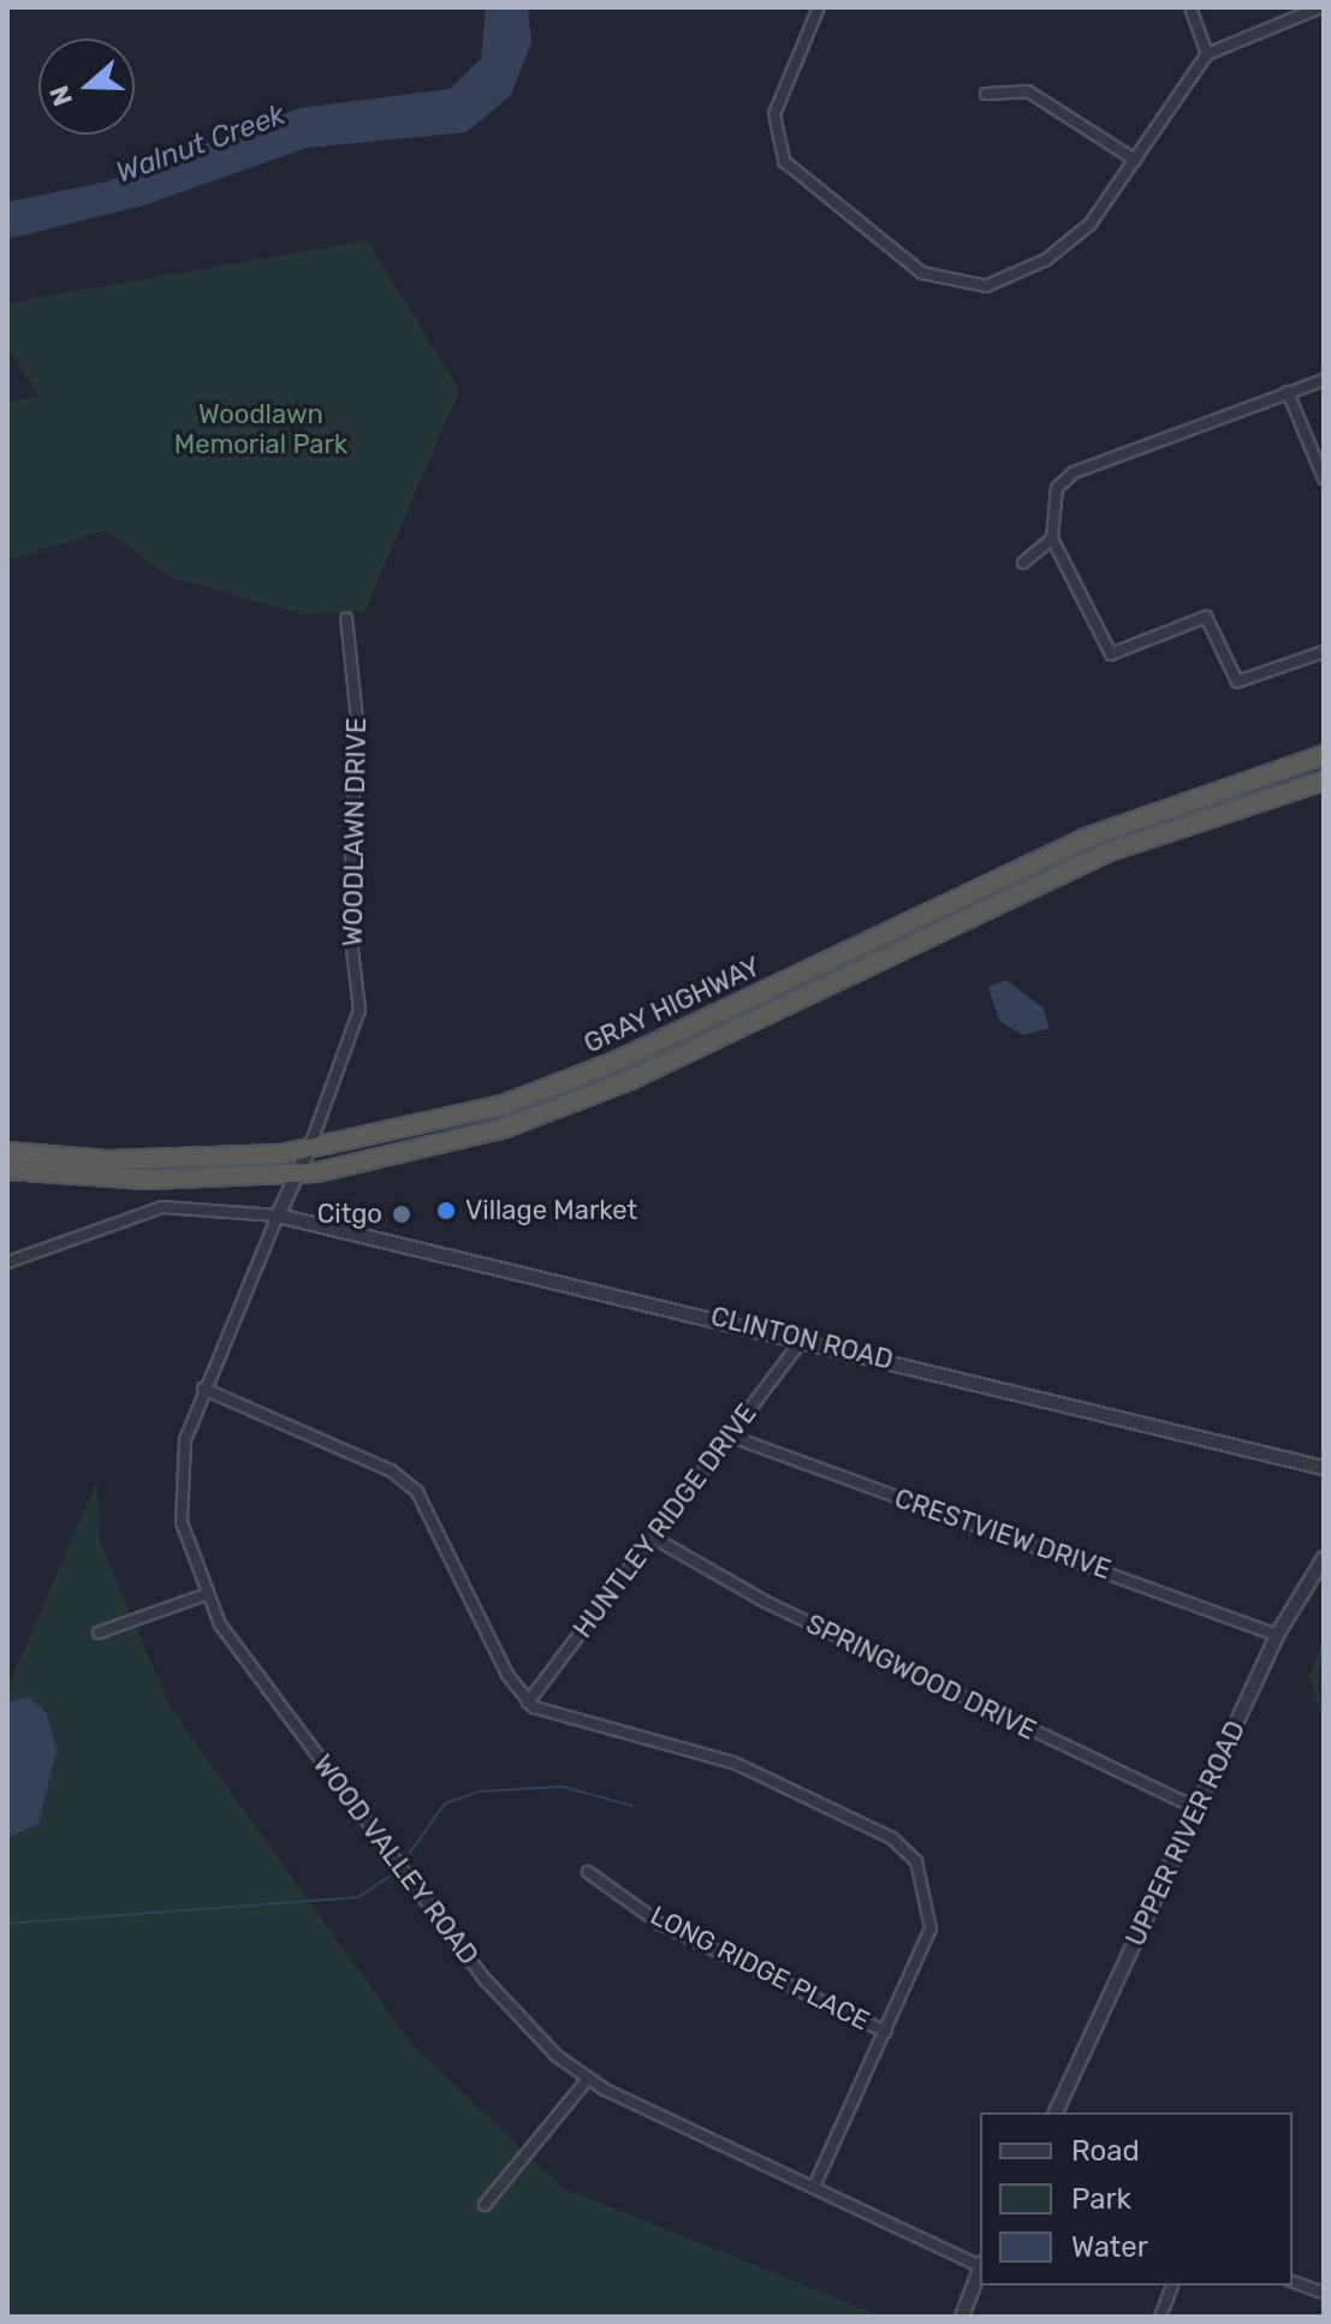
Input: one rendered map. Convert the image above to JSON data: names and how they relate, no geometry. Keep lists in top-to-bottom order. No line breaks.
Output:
{"streets":{"highway":["GRAY HIGHWAY"],"street":["WOODLAWN DRIVE","CLINTON ROAD","HUNTLEY RIDGE DRIVE","CRESTVIEW DRIVE","SPRINGWOOD DRIVE","UPPER RIVER ROAD","WOOD VALLEY ROAD","LONG RIDGE PLACE"]},"crossings":[["WOODLAWN DRIVE","GRAY HIGHWAY"],["CLINTON ROAD","HUNTLEY RIDGE DRIVE"],["CLINTON ROAD","WOOD VALLEY ROAD"],["HUNTLEY RIDGE DRIVE","CRESTVIEW DRIVE"],["HUNTLEY RIDGE DRIVE","SPRINGWOOD DRIVE"],["CRESTVIEW DRIVE","UPPER RIVER ROAD"],["SPRINGWOOD DRIVE","UPPER RIVER ROAD"],["WOOD VALLEY ROAD","LONG RIDGE PLACE"]],"water":["Walnut Creek"],"parks":["Woodlawn Memorial Park"],"places":["Village Market","Citgo"],"legend":["Road","Park","Water"],"north":"left"}
